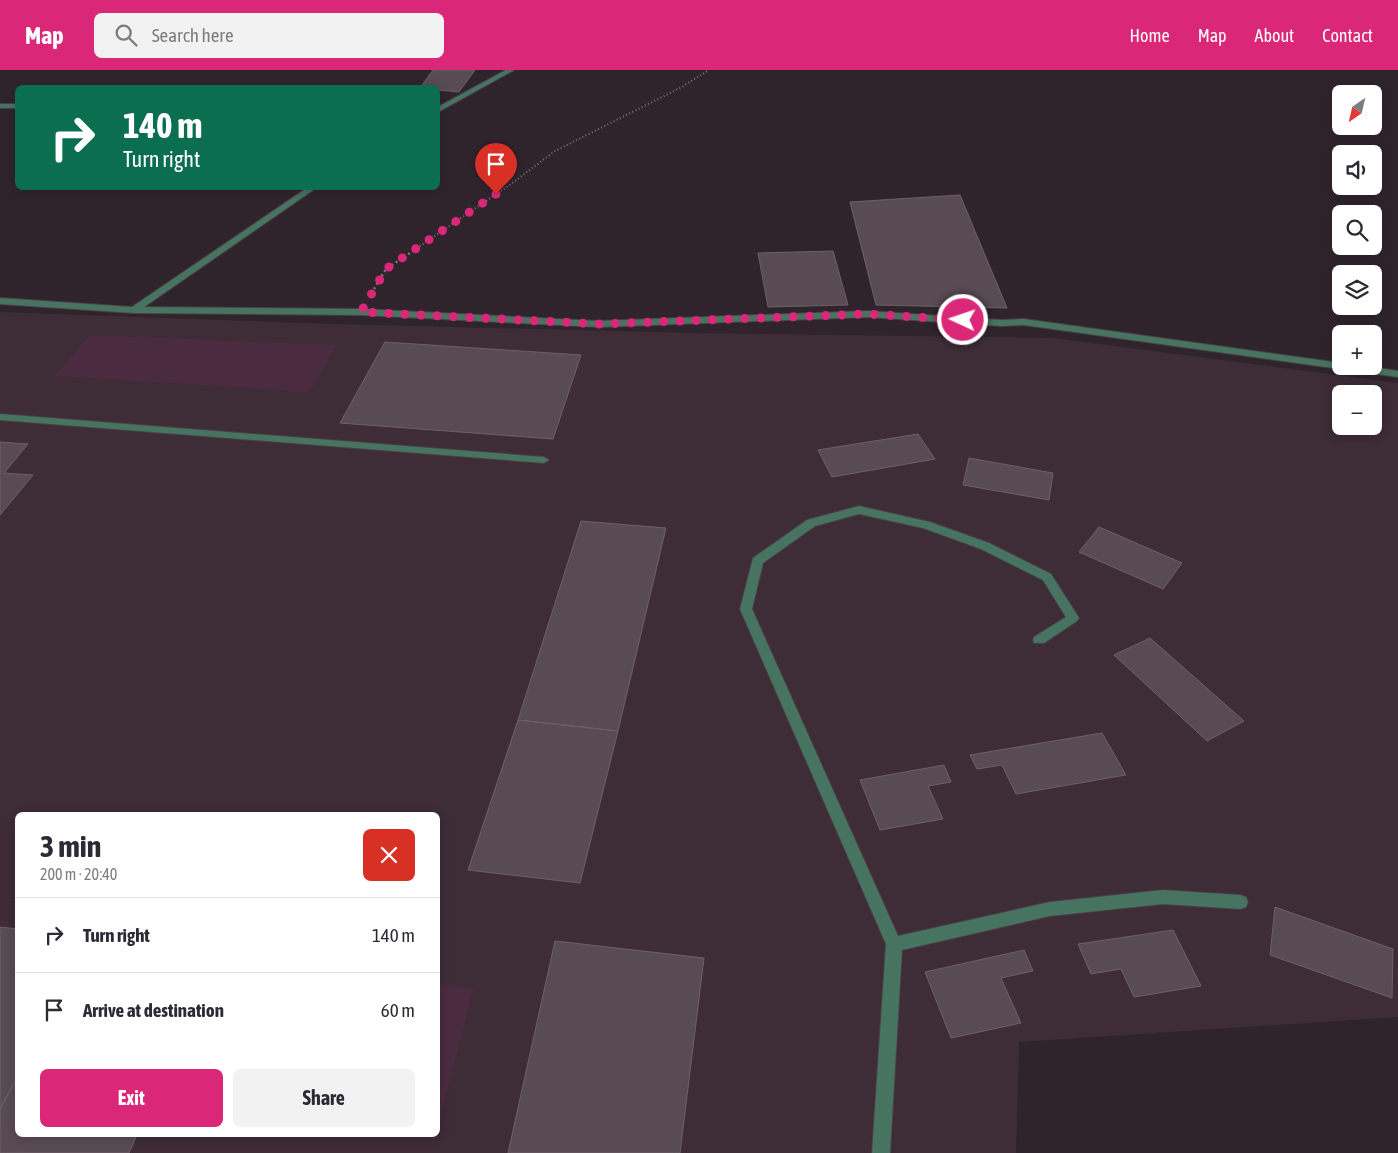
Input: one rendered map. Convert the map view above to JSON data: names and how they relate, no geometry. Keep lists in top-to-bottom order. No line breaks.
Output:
{"north":"bottom left","page":{"header":"Map","search":"Search here","nav":["Home","Map","About","Contact"],"map_buttons":["+","−"],"turn":["140 m","Turn right"],"heading":["3 min","200 m · 20:40"],"list":[{"name":"Turn right","value":"140 m"},{"name":"Arrive at destination","value":"60 m"}],"buttons":["Exit","Share"]}}
